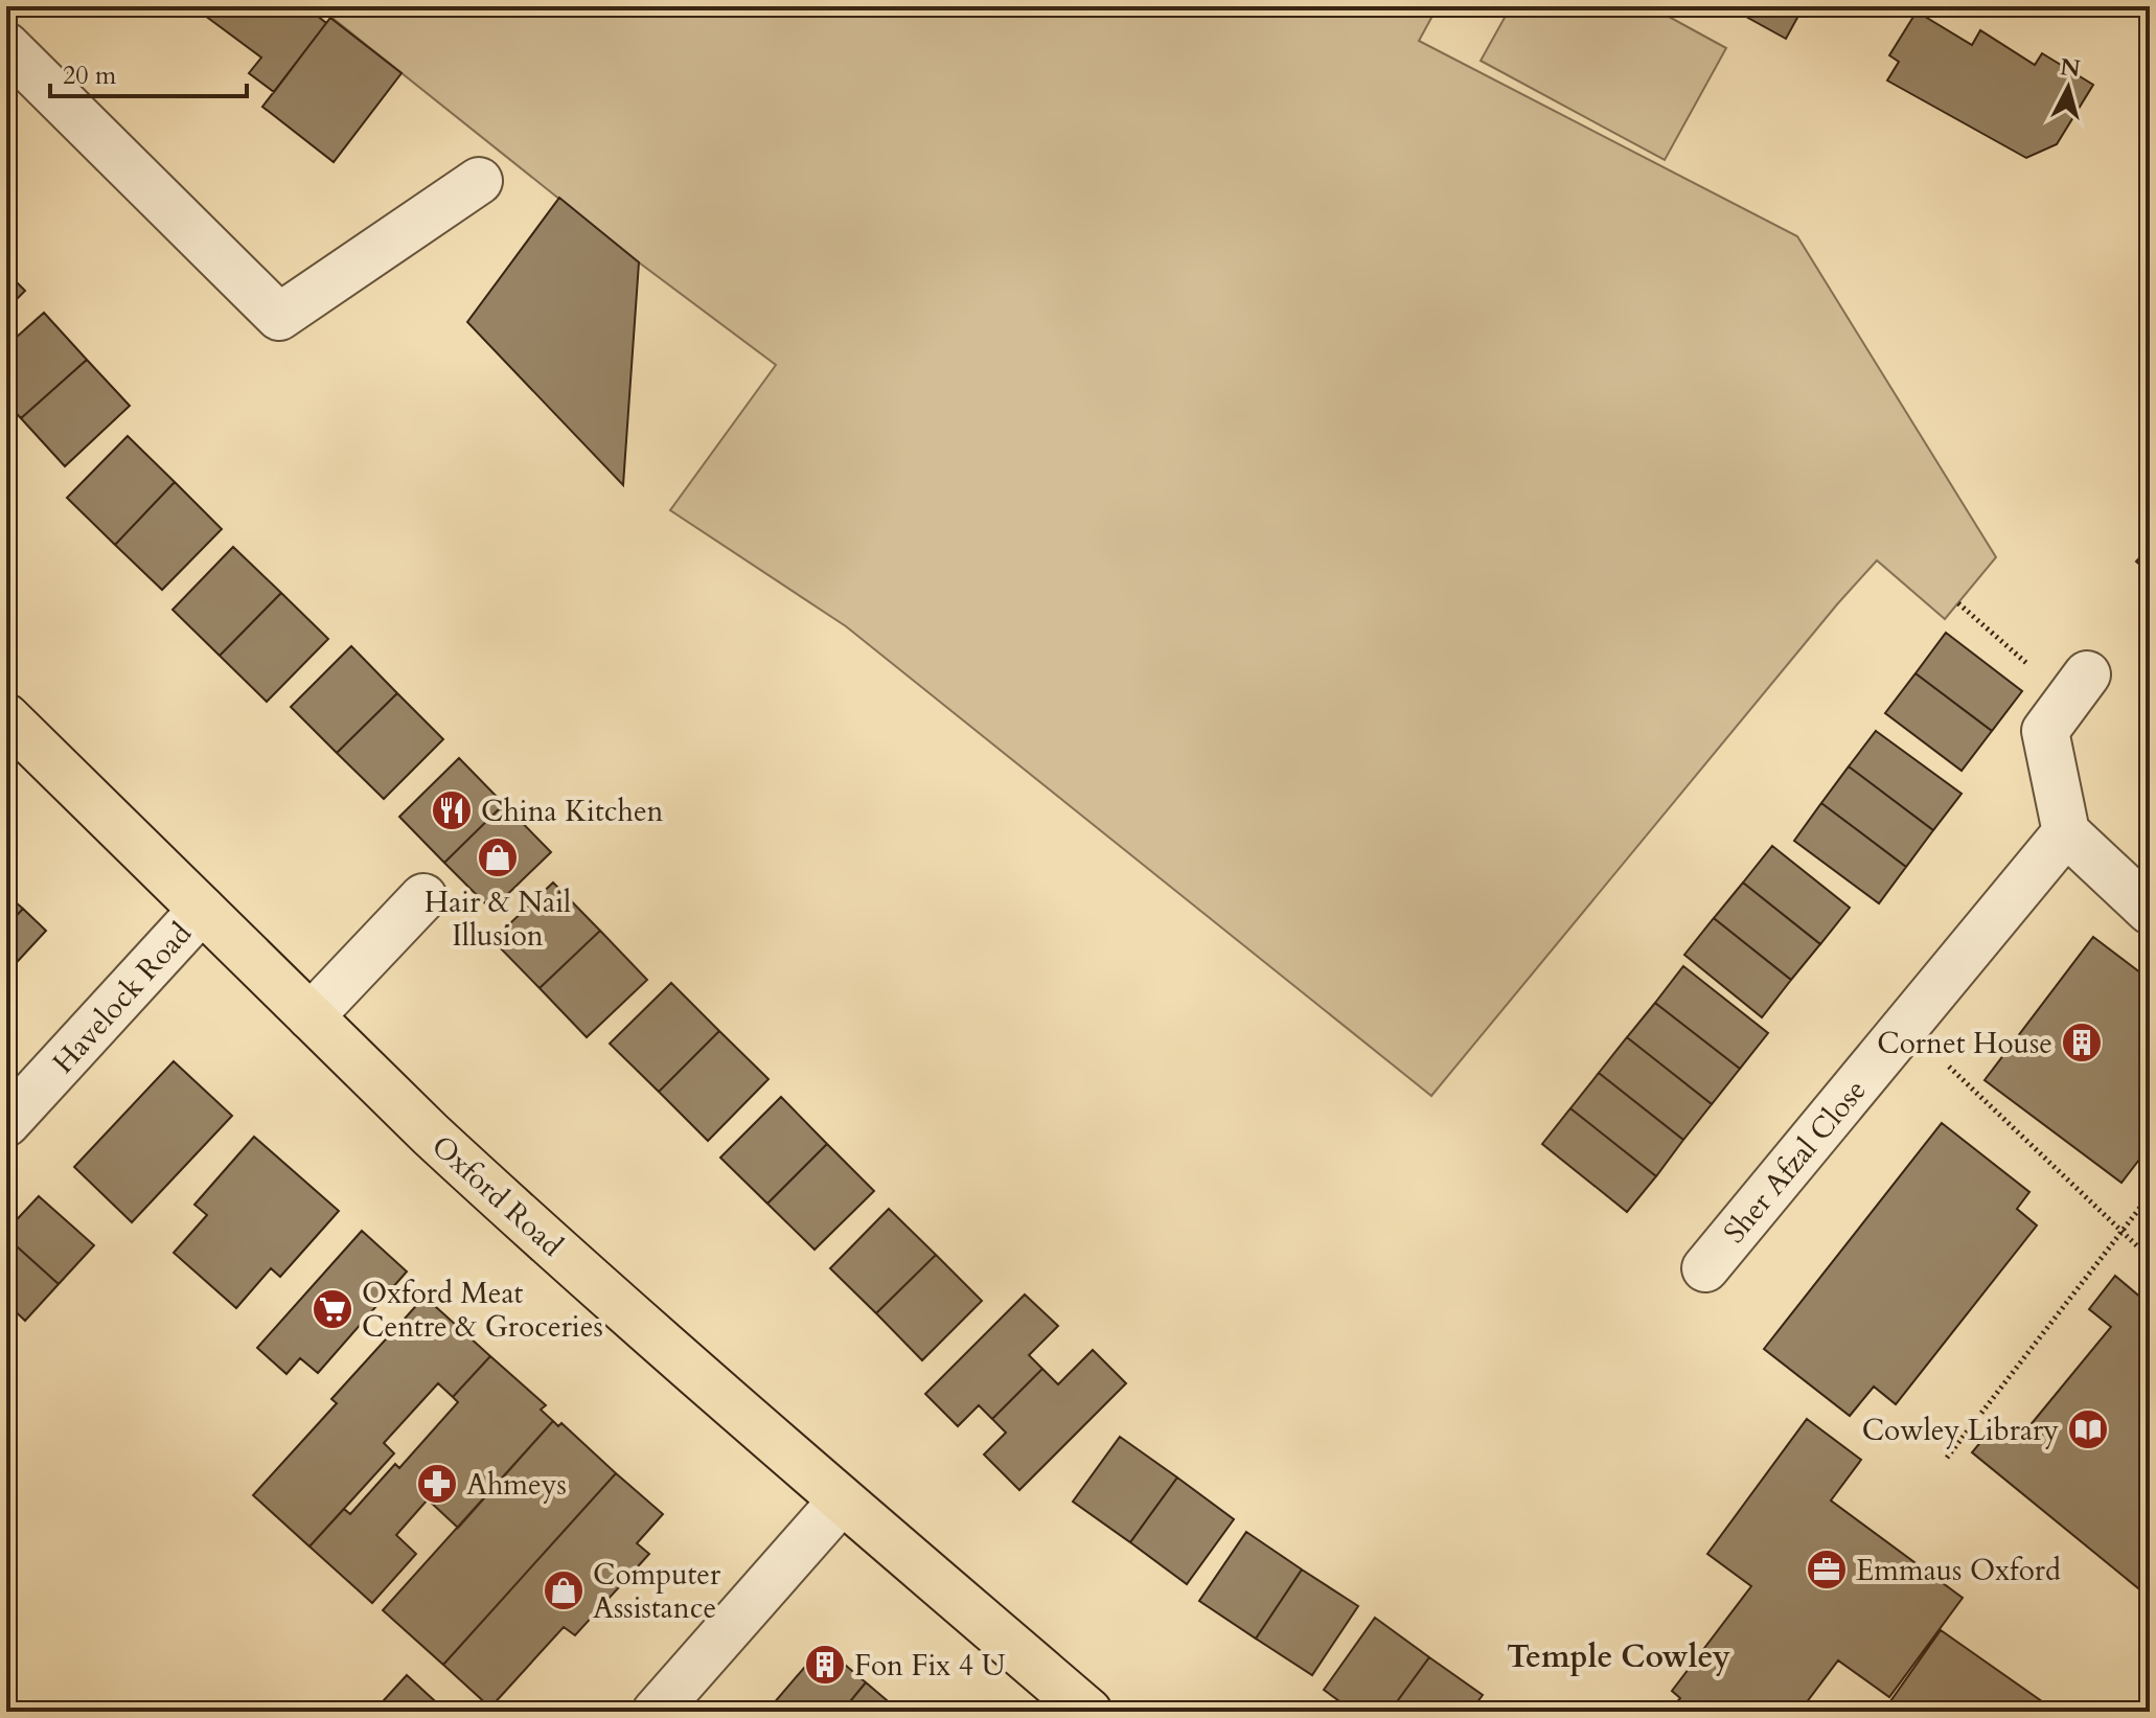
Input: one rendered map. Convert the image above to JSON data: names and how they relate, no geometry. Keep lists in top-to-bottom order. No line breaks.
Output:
{"streets":{"main road":["Oxford Road"],"street":["Havelock Road","Sher Afzal Close"]},"crossings":[["Havelock Road","Oxford Road"]],"districts":["Temple Cowley"],"places":{"restaurant":["China Kitchen"],"shop":["Hair & Nail Illusion","Computer Assistance"],"building":["Cornet House","Fon Fix 4 U"],"supermarket":["Oxford Meat Centre & Groceries"],"library":["Cowley Library"],"pharmacy":["Ahmeys"],"office":["Emmaus Oxford"]},"scale_bar":"20 m","north":"top"}
